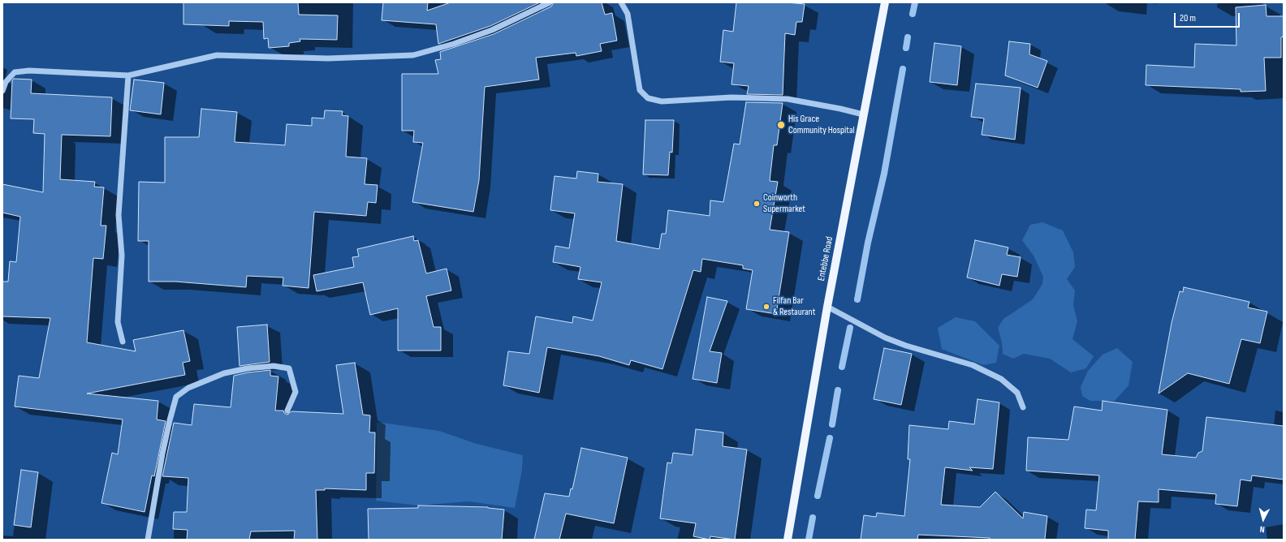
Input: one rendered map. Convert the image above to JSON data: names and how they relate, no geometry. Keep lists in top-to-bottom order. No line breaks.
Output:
{"streets":{"main road":["Entebbe Road"]},"places":["His Grace Community Hospital","Coinworth Supermarket","Filfan Bar & Restaurant"],"scale_bar":"20 m","north":"bottom"}
